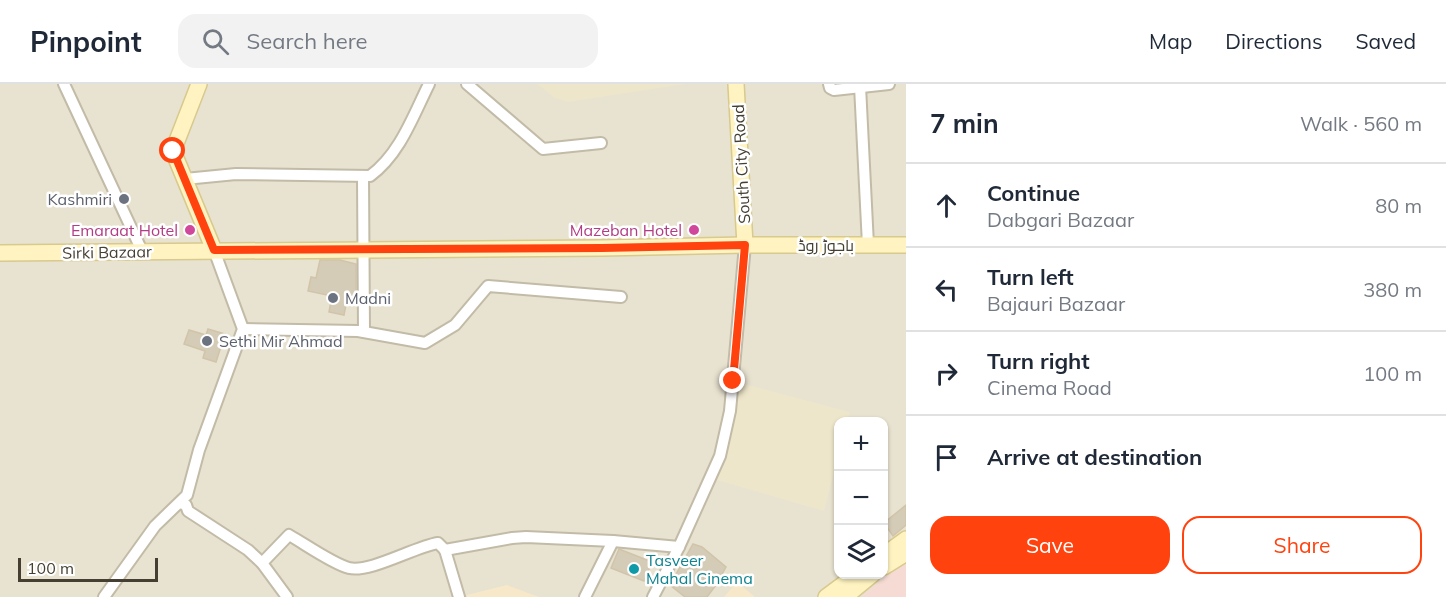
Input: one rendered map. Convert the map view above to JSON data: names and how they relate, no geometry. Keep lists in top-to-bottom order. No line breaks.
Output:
{"streets":{"main road":["South City Road","باجوڑ روڈ","Sirki Bazaar"]},"crossings":[["South City Road","باجوڑ روڈ"],["باجوڑ روڈ","Sirki Bazaar"]],"places":["Kashmiri","Emaraat Hotel","Mazeban Hotel","Madni","Sethi Mir Ahmad","Tasveer Mahal Cinema"],"scale_bar":"100 m","page":{"header":"Pinpoint","search":"Search here","nav":["Map","Directions","Saved"],"heading":["7 min","Walk · 560 m"],"list":[["Continue","Dabgari Bazaar","80 m"],["Turn left","Bajauri Bazaar","380 m"],["Turn right","Cinema Road","100 m"],"Arrive at destination"],"map_buttons":["+","−"],"buttons":["Save","Share"],"scale":"100 m"}}
